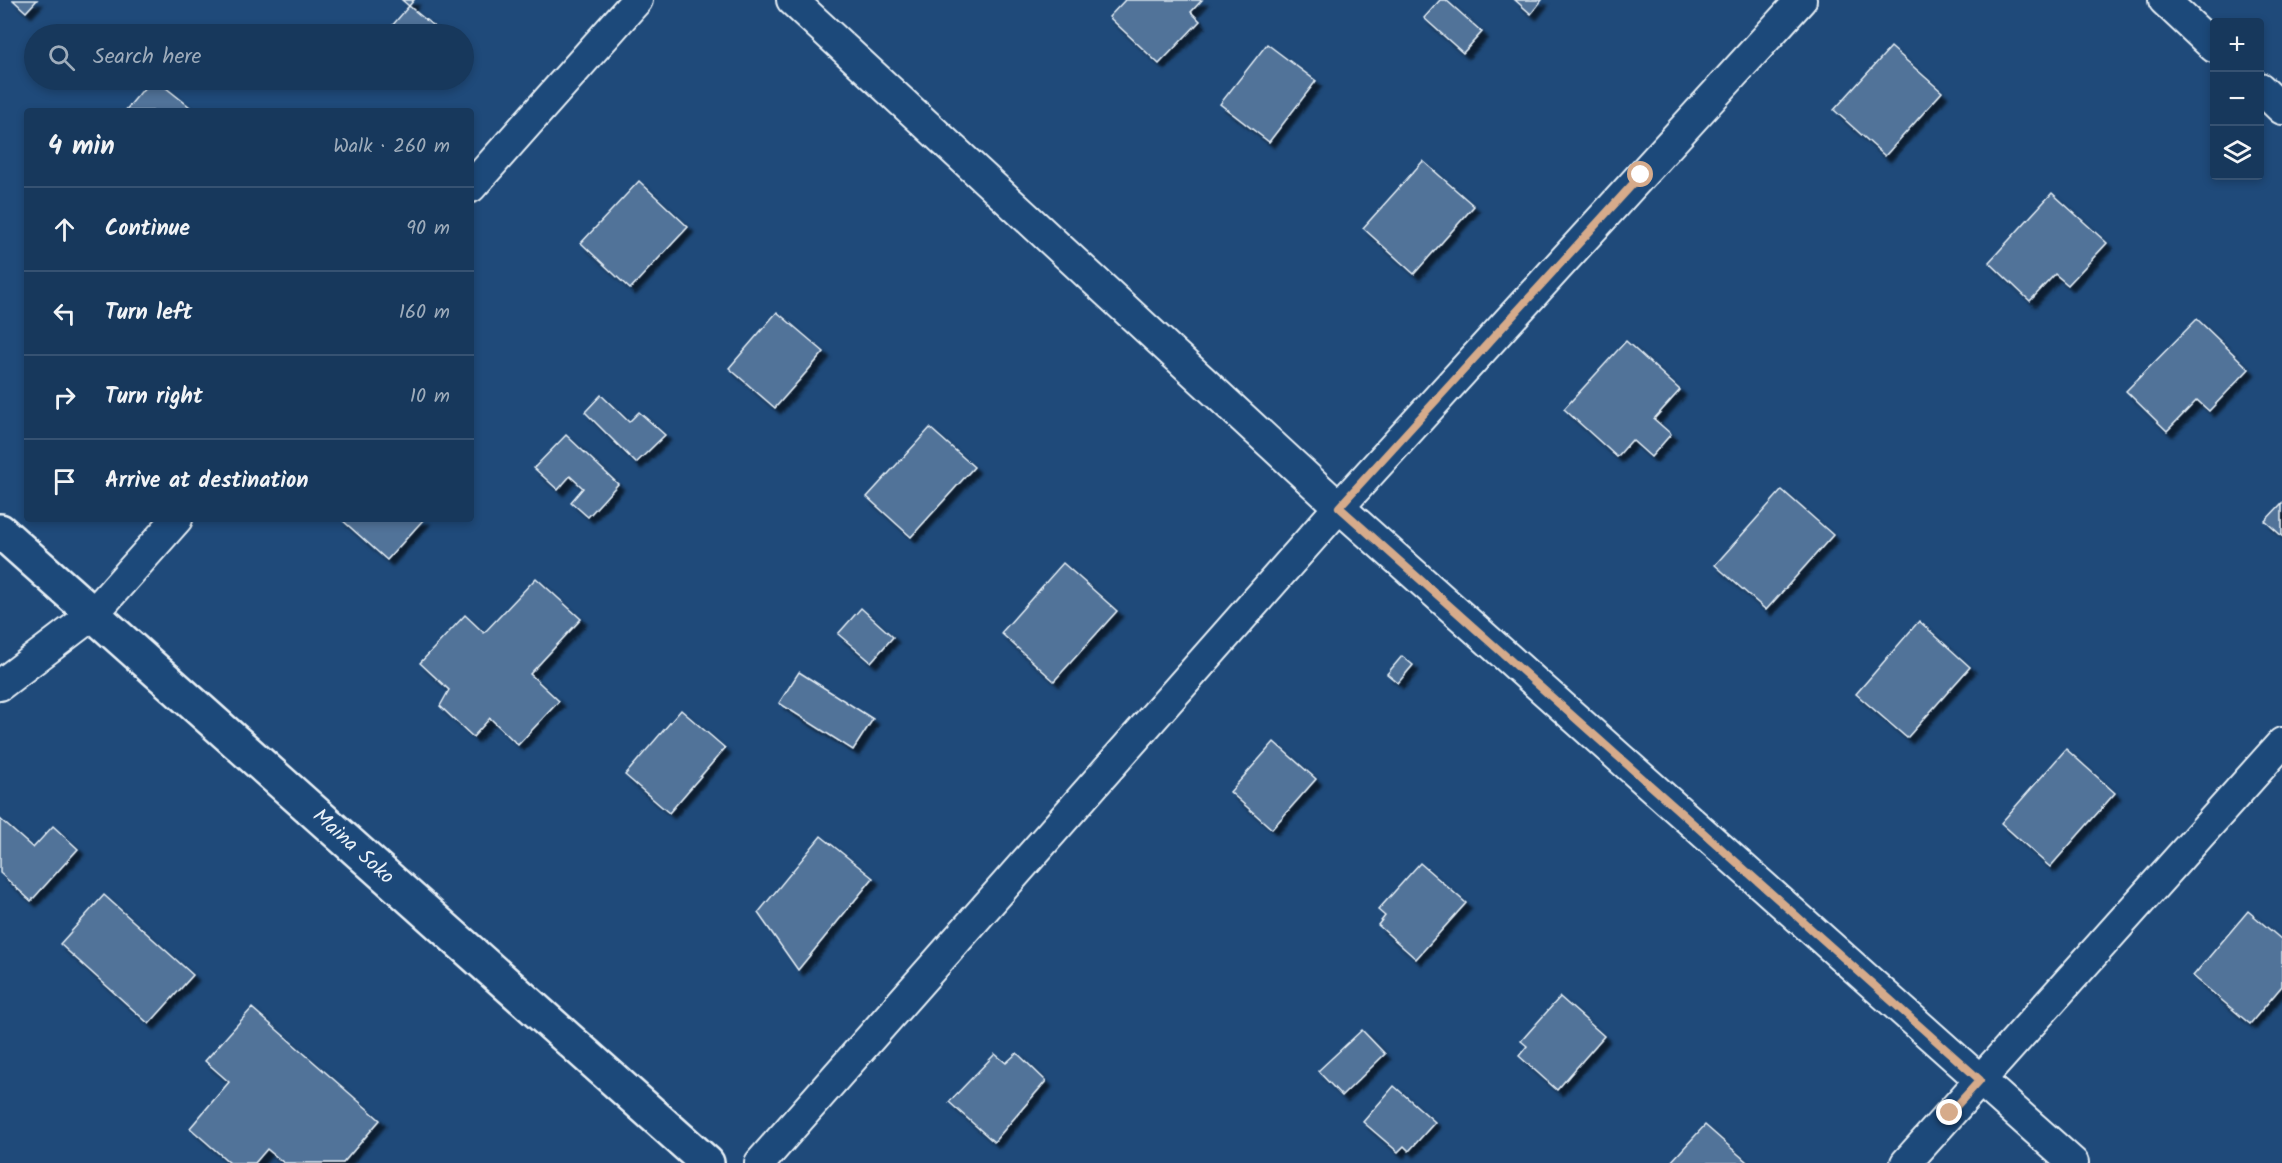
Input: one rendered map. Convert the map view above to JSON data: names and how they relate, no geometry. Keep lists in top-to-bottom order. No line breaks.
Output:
{"streets":{"street":["Maina Soko"]},"page":{"map_buttons":["+","−"],"search":"Search here","heading":["4 min","Walk · 260 m"],"list":[["Continue","90 m"],["Turn left","160 m"],["Turn right","10 m"],"Arrive at destination"]}}
